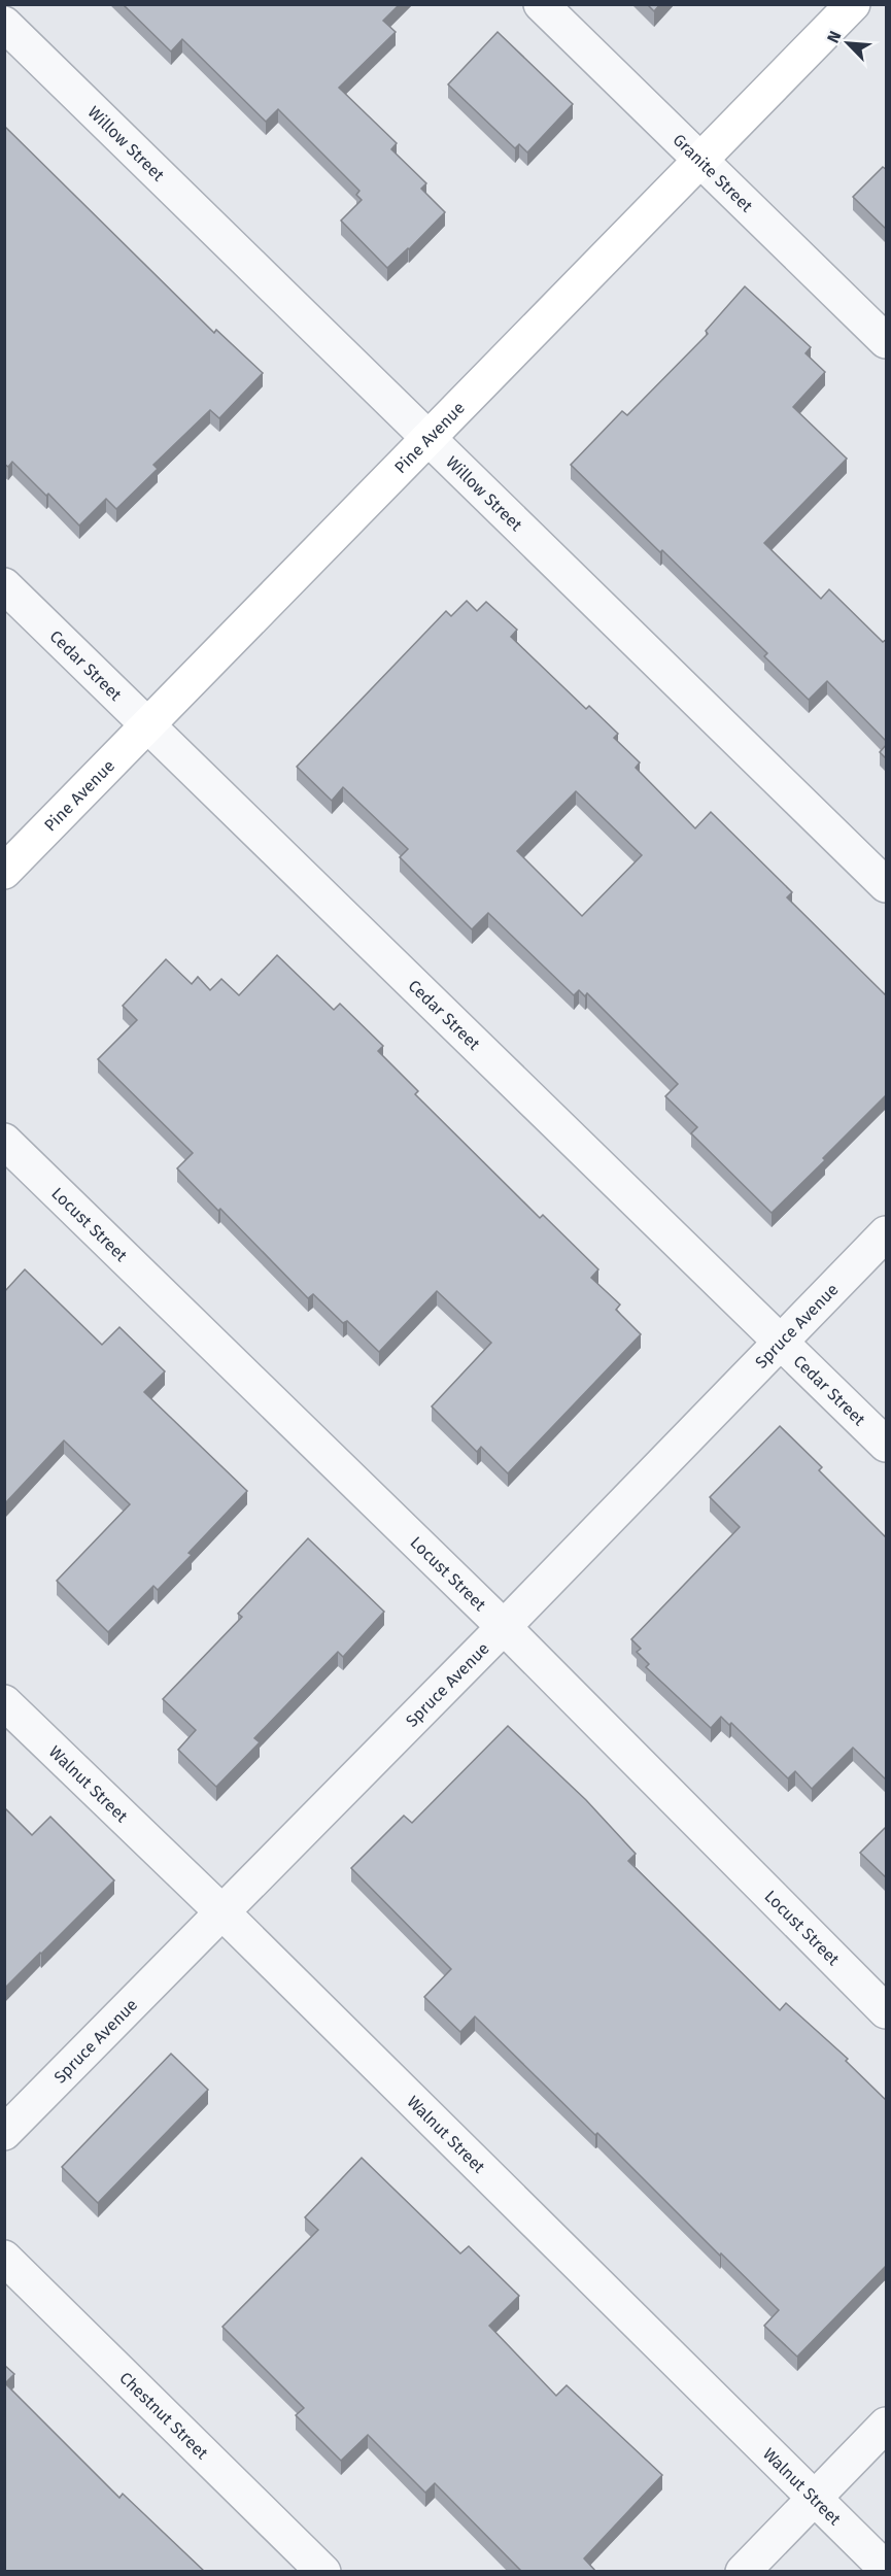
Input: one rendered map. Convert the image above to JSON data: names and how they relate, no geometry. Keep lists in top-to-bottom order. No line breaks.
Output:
{"streets":{"main road":["Pine Avenue"],"street":["Willow Street","Granite Street","Cedar Street","Locust Street","Spruce Avenue","Walnut Street","Chestnut Street"]},"crossings":[["Willow Street","Pine Avenue"],["Granite Street","Pine Avenue"],["Pine Avenue","Cedar Street"],["Cedar Street","Spruce Avenue"],["Locust Street","Spruce Avenue"],["Spruce Avenue","Walnut Street"]],"north":"top left"}
